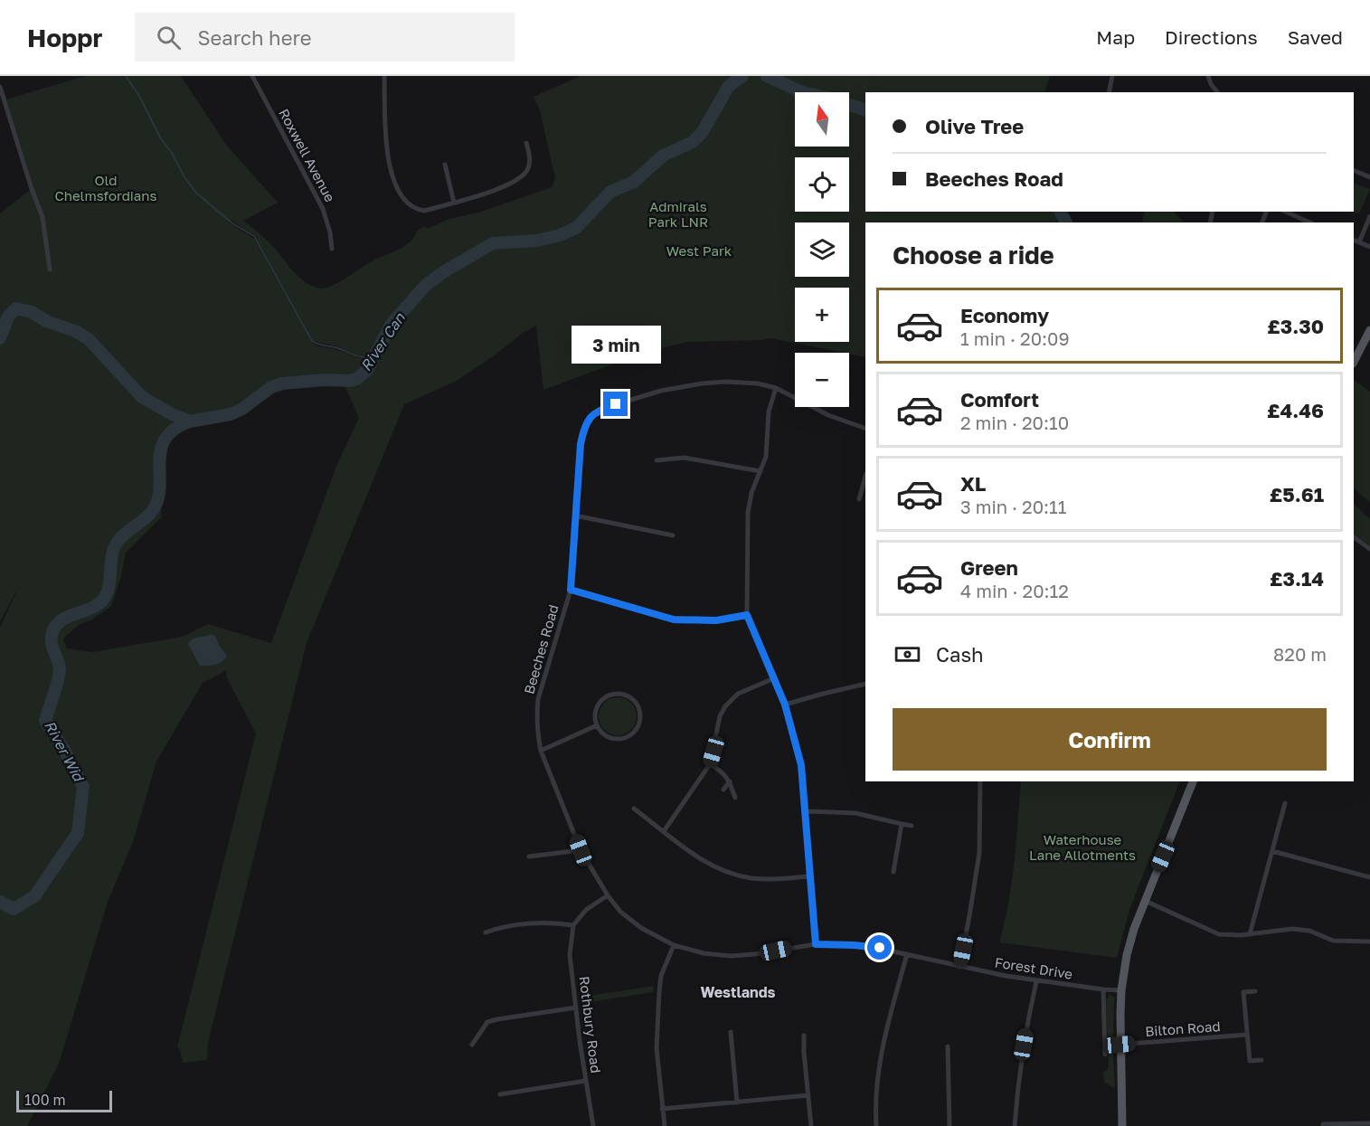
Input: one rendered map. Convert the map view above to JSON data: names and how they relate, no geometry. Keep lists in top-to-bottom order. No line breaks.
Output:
{"streets":{"street":["Roxwell Avenue","Beeches Road","Forest Drive","Rothbury Road","Bilton Road"]},"crossings":[["Beeches Road","Forest Drive"]],"districts":["Westlands"],"water":["River Can","River Wid"],"parks":["Old Chelmsfordians","Admirals Park LNR","West Park","Waterhouse Lane Allotments"],"scale_bar":"100 m","north":"top","page":{"header":"Hoppr","search":"Search here","nav":["Map","Directions","Saved"],"map_buttons":["+","−"],"banner":["Olive Tree","Beeches Road"],"heading":"Choose a ride","list":[{"name":"Economy","note":"1 min · 20:09","value":"£3.30"},{"name":"Comfort","note":"2 min · 20:10","value":"£4.46"},{"name":"XL","note":"3 min · 20:11","value":"£5.61"},{"name":"Green","note":"4 min · 20:12","value":"£3.14"}],"bubble":"3 min","pay":["Cash","820 m"],"buttons":"Confirm","scale":"100 m"}}
